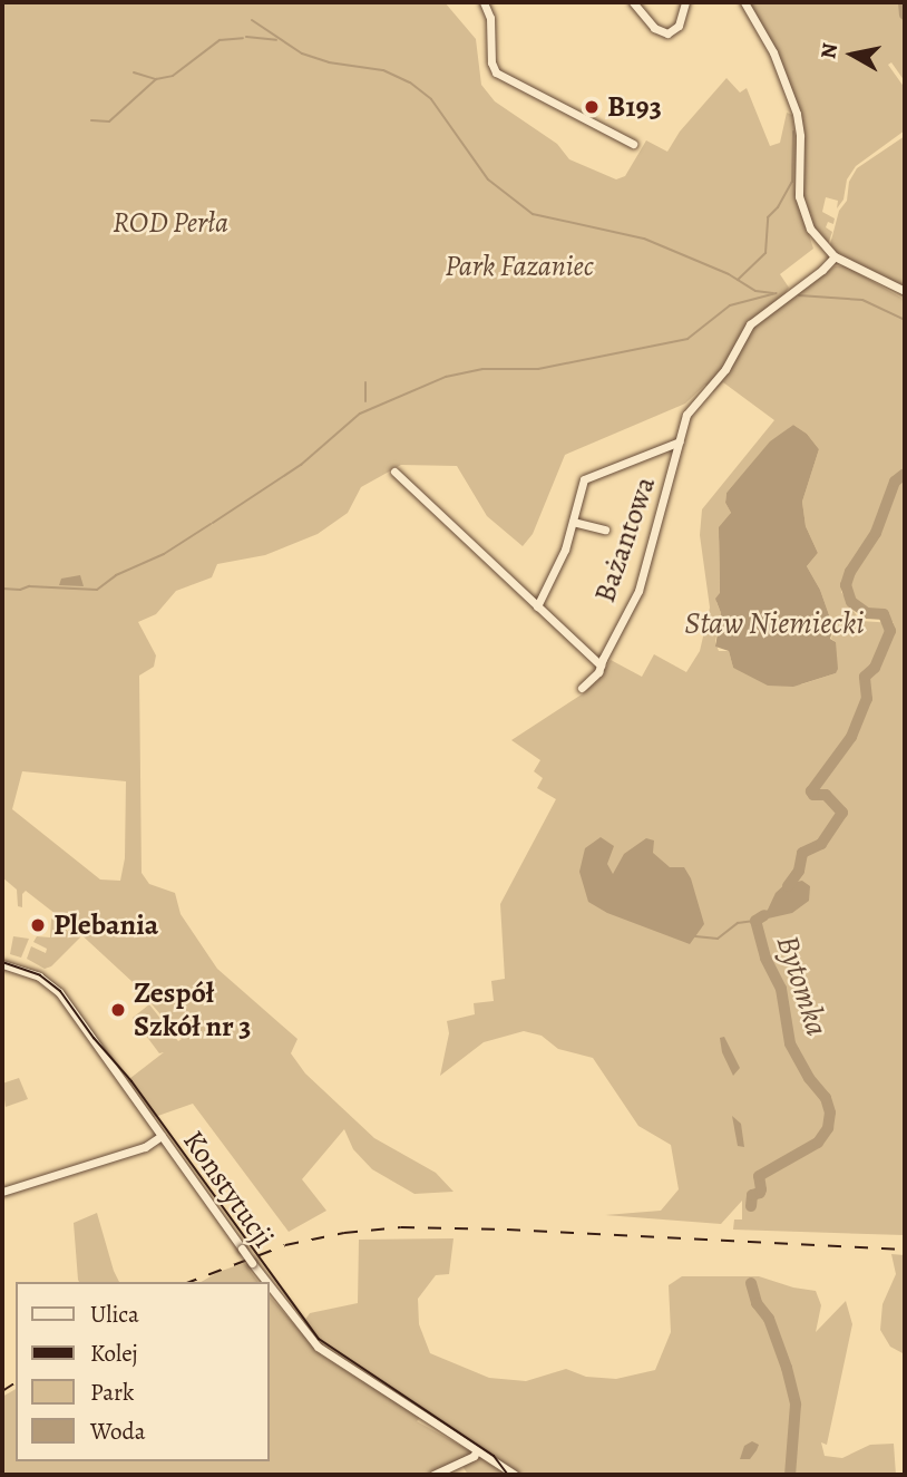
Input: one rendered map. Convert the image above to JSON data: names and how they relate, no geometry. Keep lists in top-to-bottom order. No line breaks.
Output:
{"streets":{"street":["Bażantowa","Konstytucji"]},"water":["Staw Niemiecki","Bytomka"],"parks":["ROD Perła","Park Fazaniec"],"places":["B193","Plebania","Zespół Szkół nr 3"],"legend":["Ulica","Kolej","Park","Woda"],"north":"left"}
